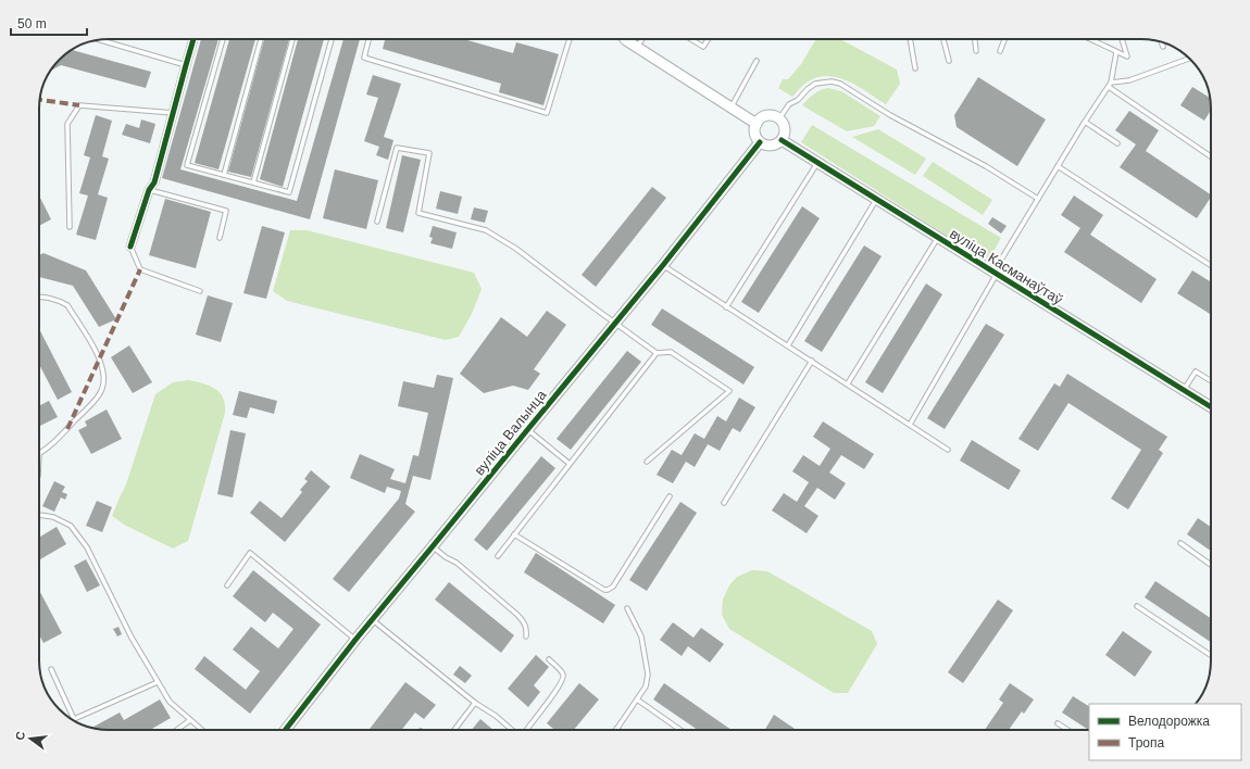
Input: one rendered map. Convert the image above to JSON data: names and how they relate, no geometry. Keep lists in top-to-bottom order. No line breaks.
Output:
{"streets":{"street":["вуліца Касманаўтаў","вуліца Валынца"]},"crossings":[["вуліца Касманаўтаў","вуліца Валынца"]],"legend":["Велодорожка","Тропа"],"scale_bar":"50 m","north":"left"}
